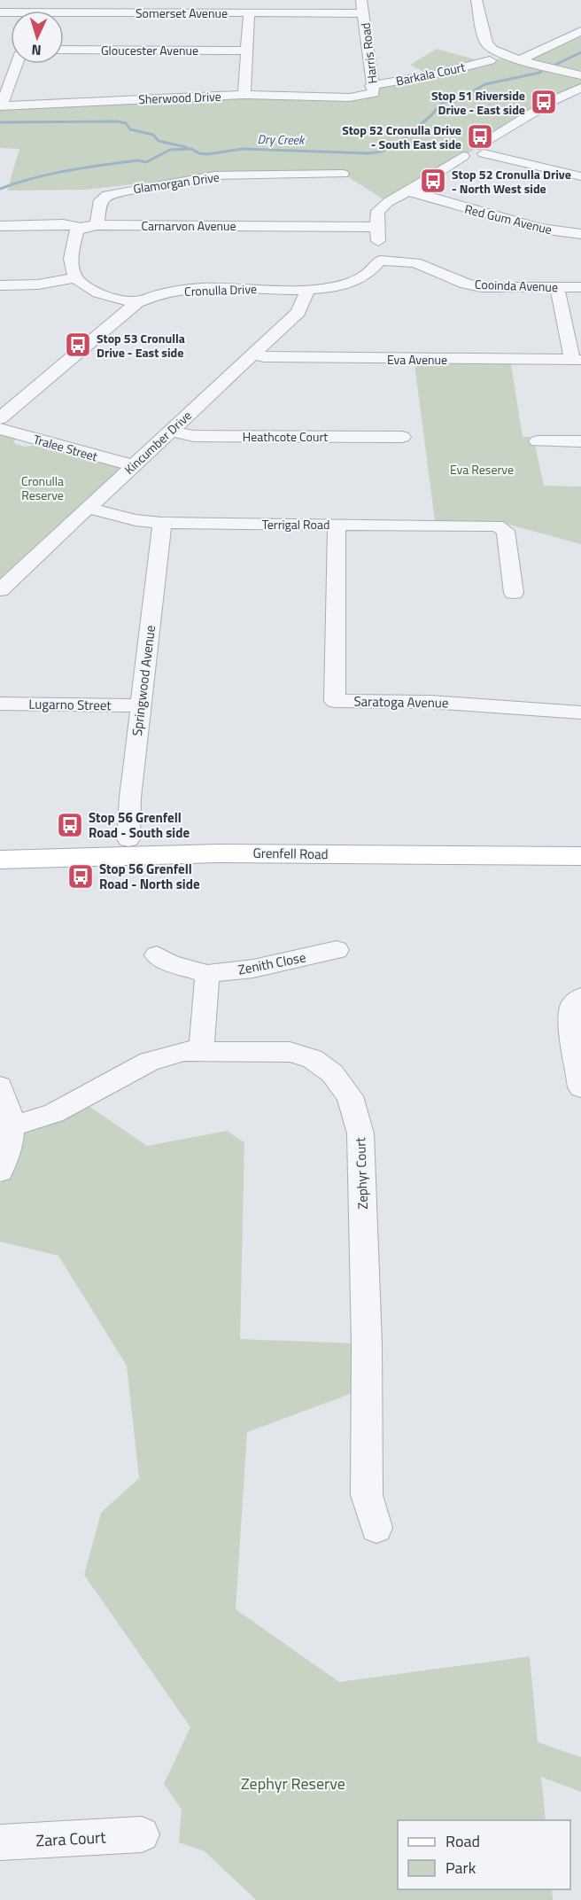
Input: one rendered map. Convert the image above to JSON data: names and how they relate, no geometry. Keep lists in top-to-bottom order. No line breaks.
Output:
{"streets":{"main road":["Grenfell Road"],"street":["Somerset Avenue","Gloucester Avenue","Harris Road","Barkala Court","Sherwood Drive","Glamorgan Drive","Red Gum Avenue","Carnarvon Avenue","Cooinda Avenue","Cronulla Drive","Eva Avenue","Heathcote Court","Kincumber Drive","Tralee Street","Terrigal Road","Springwood Avenue","Saratoga Avenue","Lugarno Street","Zenith Close","Zephyr Court","Zara Court"]},"crossings":[["Somerset Avenue","Harris Road"],["Harris Road","Barkala Court"],["Harris Road","Sherwood Drive"],["Glamorgan Drive","Carnarvon Avenue"],["Cooinda Avenue","Cronulla Drive"],["Cronulla Drive","Kincumber Drive"],["Eva Avenue","Kincumber Drive"],["Heathcote Court","Kincumber Drive"],["Kincumber Drive","Tralee Street"],["Kincumber Drive","Terrigal Road"],["Terrigal Road","Springwood Avenue"],["Terrigal Road","Saratoga Avenue"],["Springwood Avenue","Lugarno Street"],["Springwood Avenue","Grenfell Road"]],"water":["Dry Creek"],"parks":["Eva Reserve","Cronulla Reserve","Zephyr Reserve"],"places":{"bus stop":["Stop 51 Riverside Drive - East side","Stop 52 Cronulla Drive - South East side","Stop 52 Cronulla Drive - North West side","Stop 53 Cronulla Drive - East side","Stop 56 Grenfell Road - South side","Stop 56 Grenfell Road - North side"]},"legend":["Road","Park"],"north":"bottom"}
